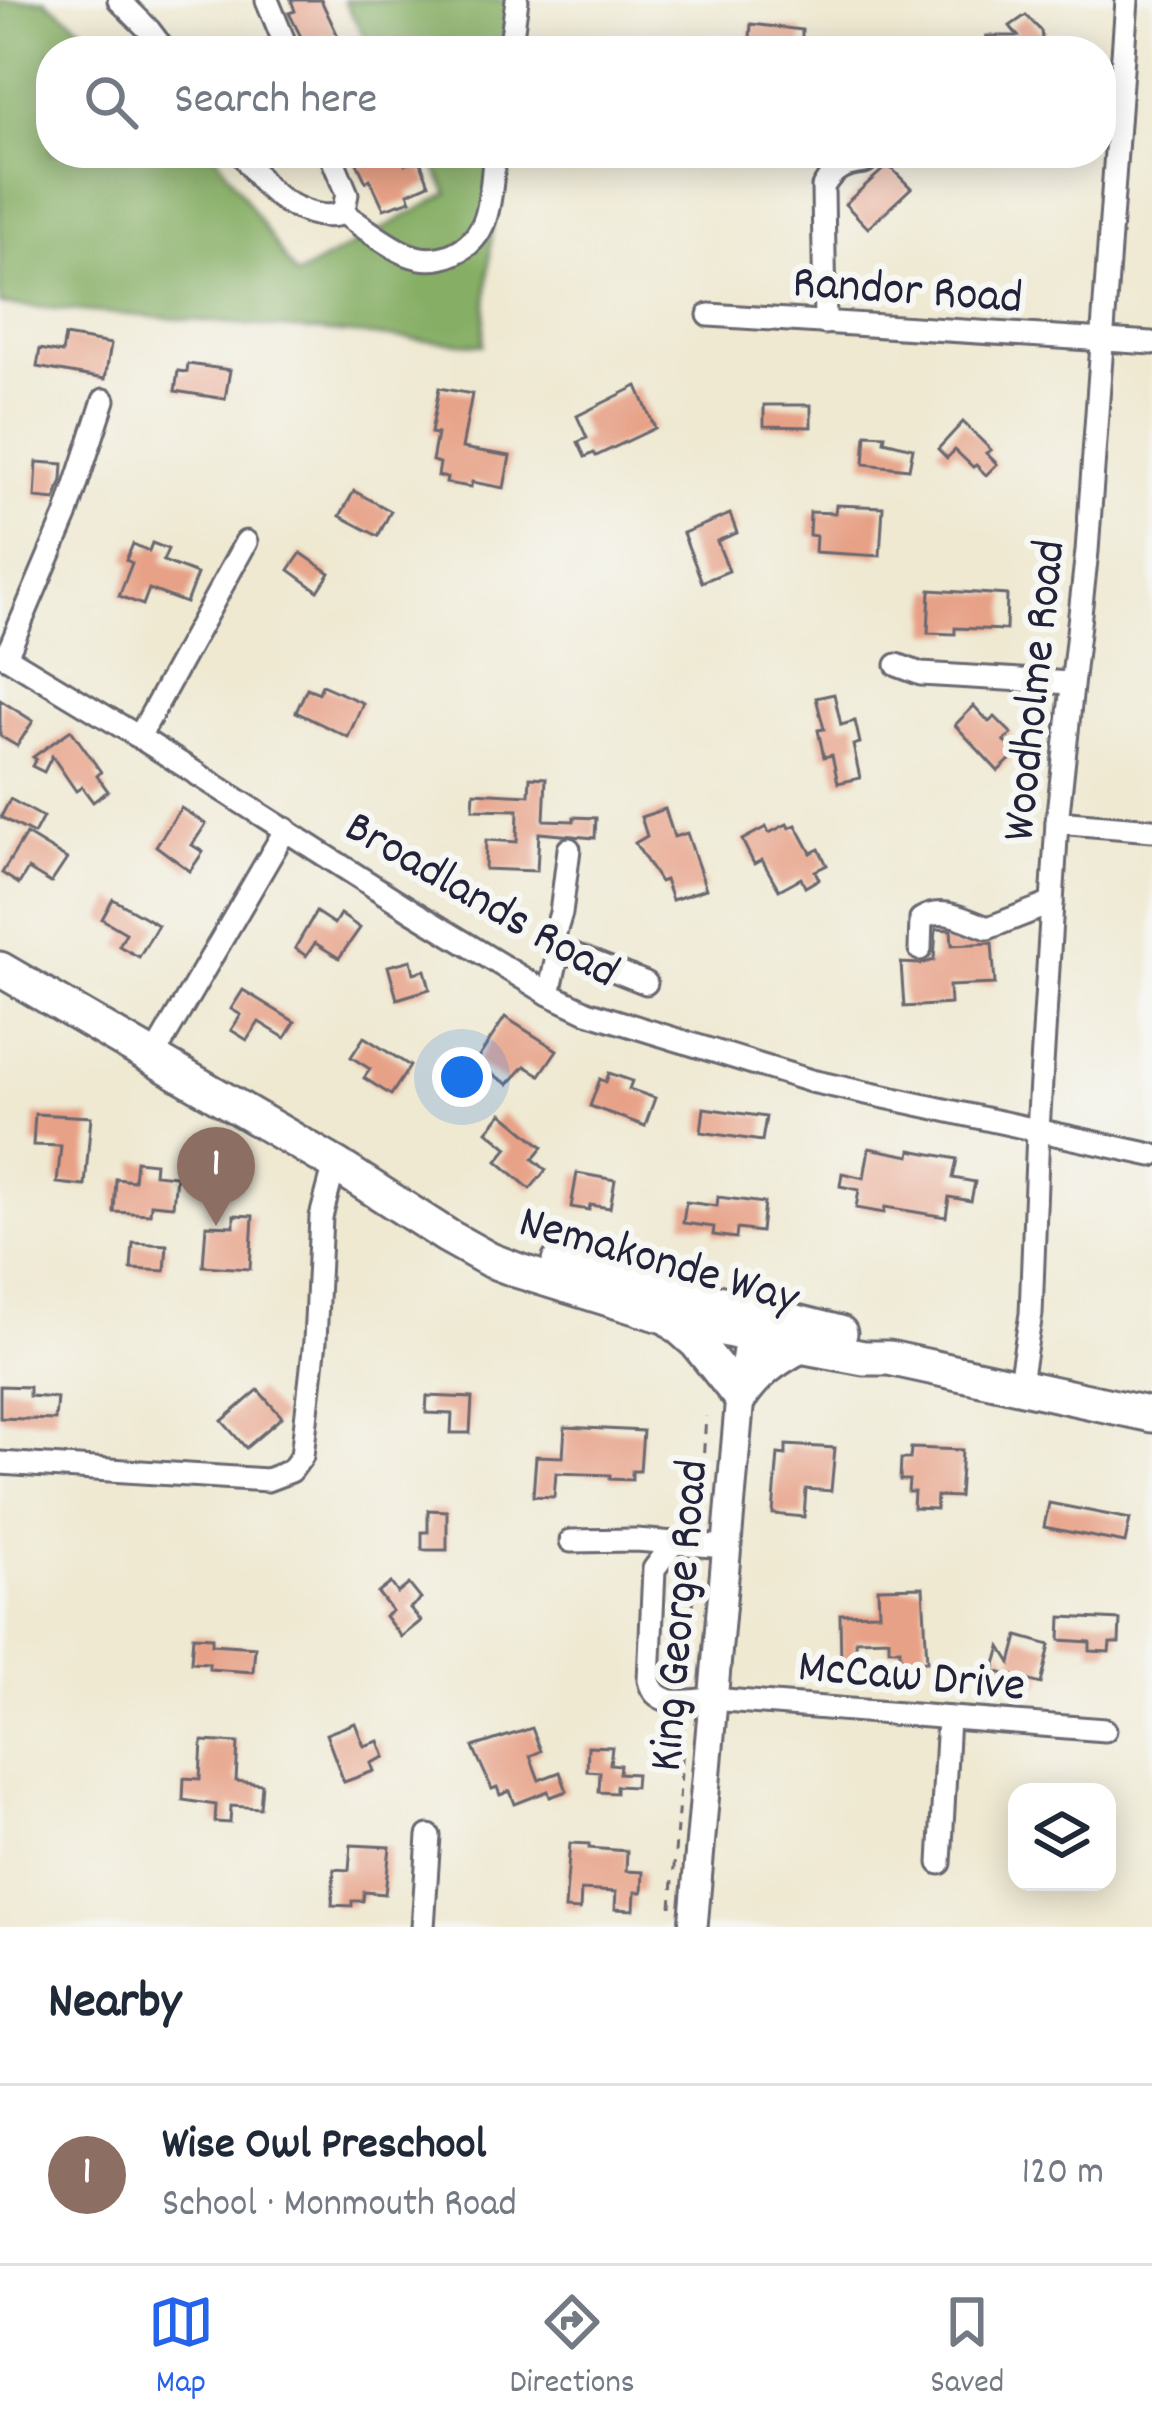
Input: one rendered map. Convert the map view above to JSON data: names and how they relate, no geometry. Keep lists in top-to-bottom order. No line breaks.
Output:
{"streets":{"highway":["Nemakonde Way"],"main road":["King George Road"],"street":["Randor Road","Woodholme Road","Broadlands Road","McCaw Drive"]},"crossings":[["Randor Road","Woodholme Road"],["Woodholme Road","Broadlands Road"],["Woodholme Road","Nemakonde Way"],["Nemakonde Way","King George Road"],["King George Road","McCaw Drive"]],"page":{"search":"Search here","pins":"1","heading":"Nearby","list":[{"mark":"1","name":"Wise Owl Preschool","note":"School · Monmouth Road","value":"120 m"}],"nav":["Map","Directions","Saved"]}}
